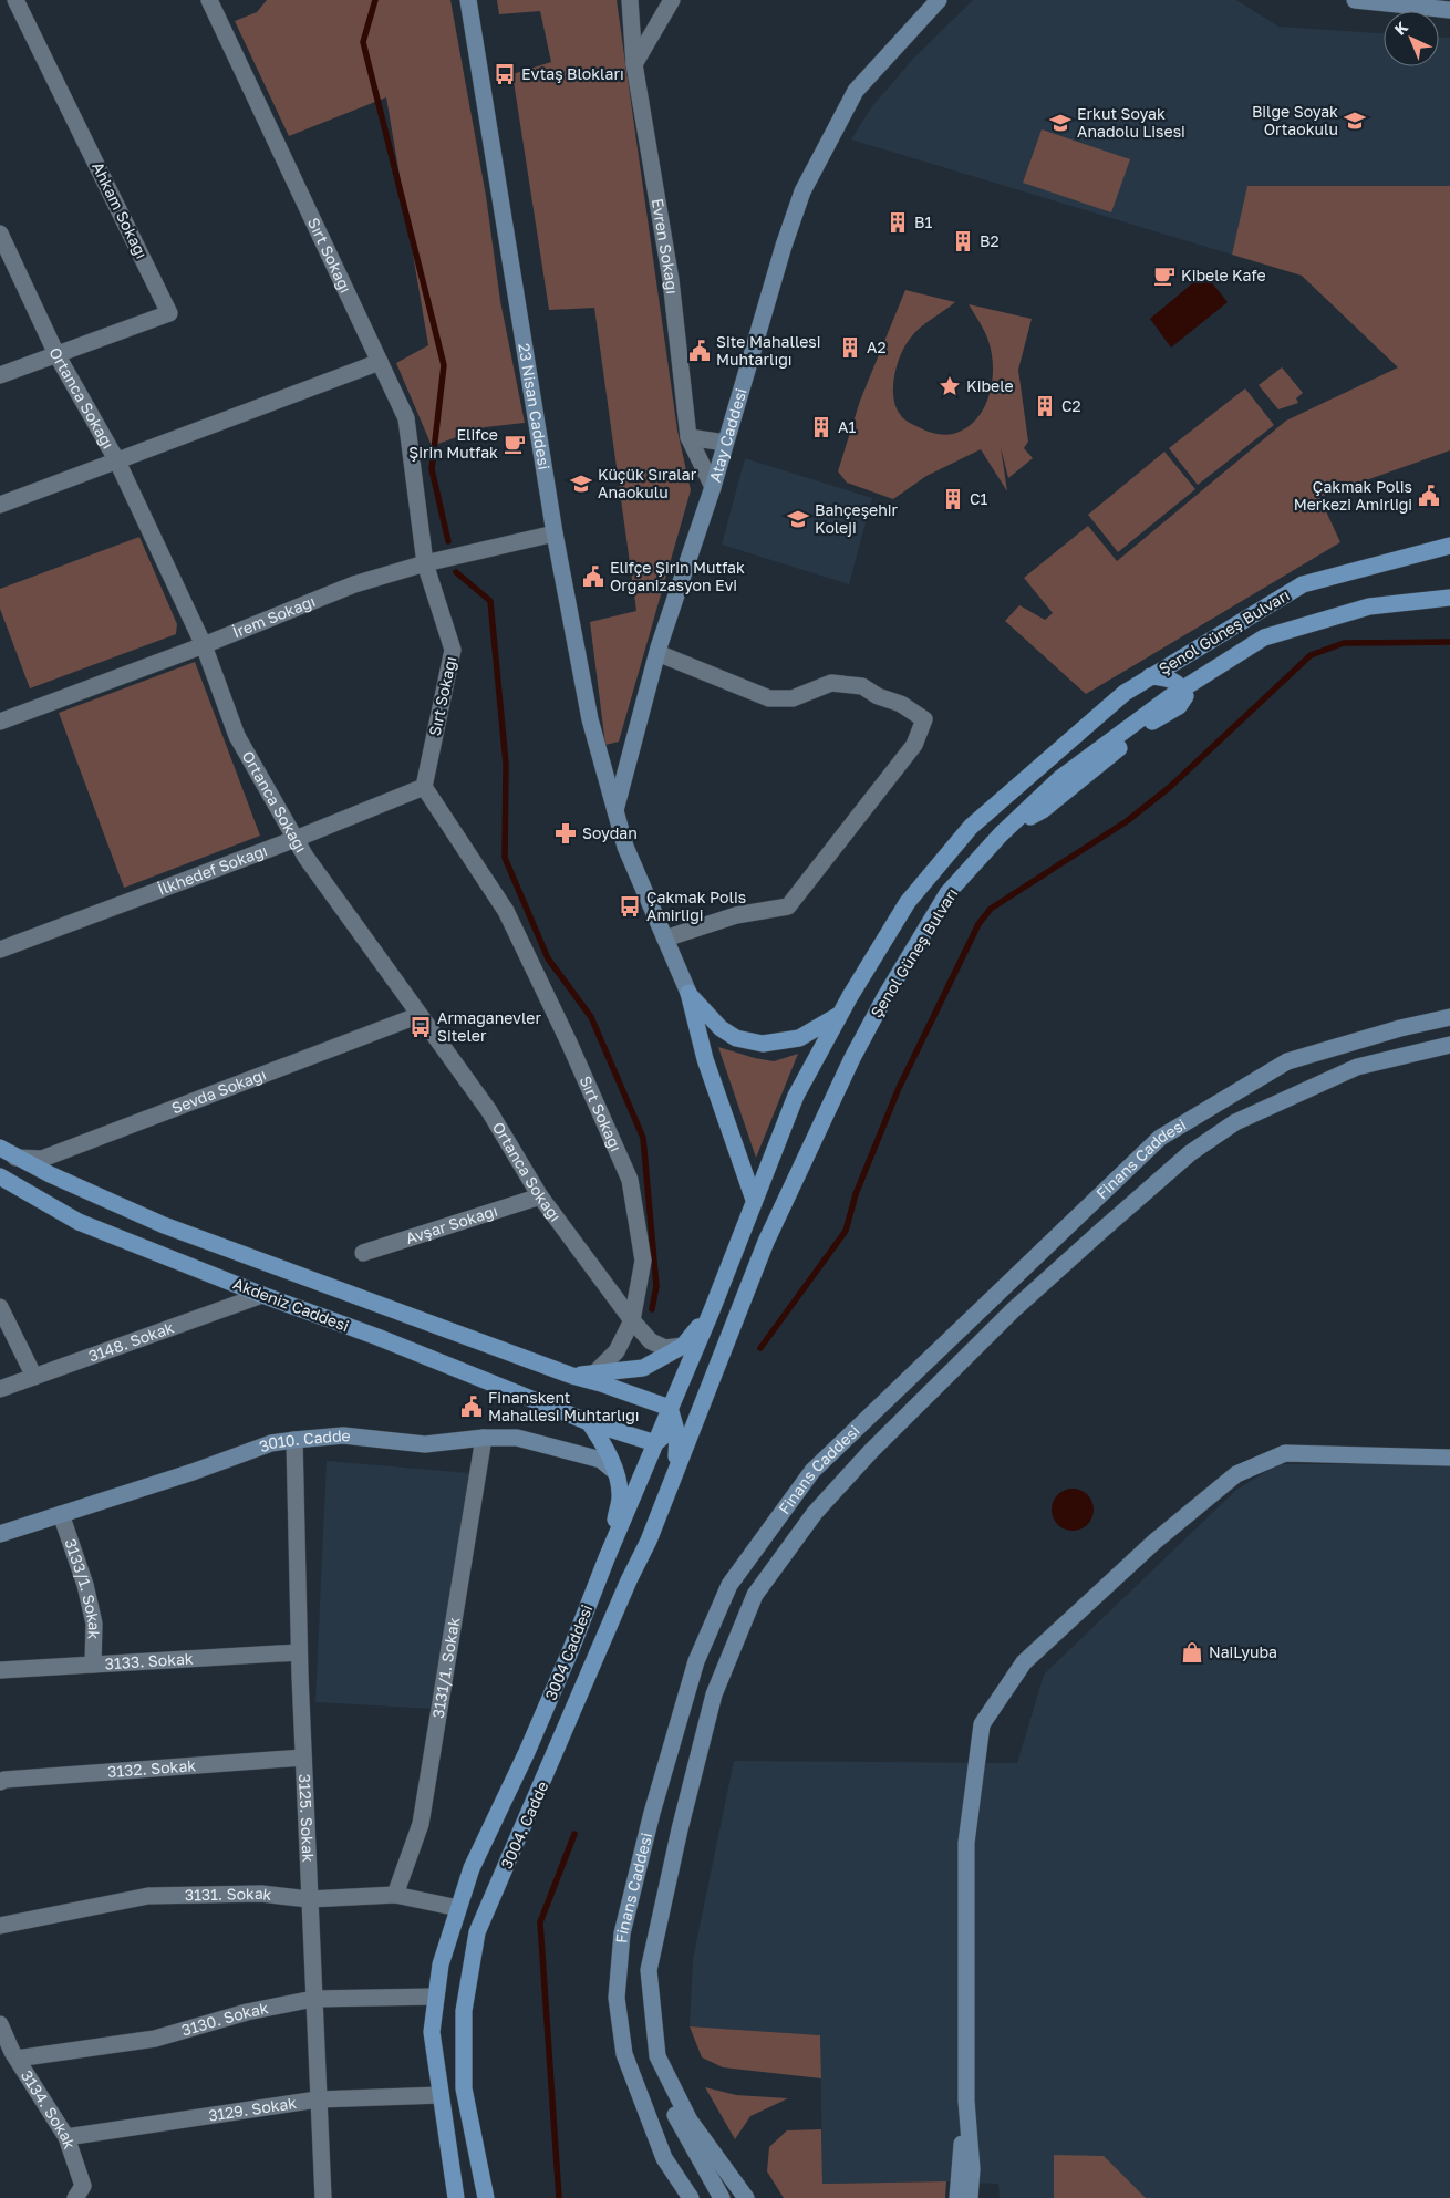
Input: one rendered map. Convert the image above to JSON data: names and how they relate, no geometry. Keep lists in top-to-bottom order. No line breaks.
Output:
{"streets":{"main road":["Şenol Güneş Bulvarı","Akdeniz Caddesi","3004 Caddesi","3004. Cadde"],"street":["Ahkam Sokağı","Evren Sokağı","Sırt Sokağı","Ortanca Sokağı","23 Nisan Caddesi","Atay Caddesi","İrem Sokağı","İlkhedef Sokağı","Sevda Sokağı","Finans Caddesi","Avşar Sokağı","3148. Sokak","3010. Cadde","3133/1. Sokak","3133. Sokak","3131/1. Sokak","3132. Sokak","3125. Sokak","3131. Sokak","3130. Sokak","3129. Sokak","3134. Sokak"]},"crossings":[["Ahkam Sokağı","Ortanca Sokağı"],["Evren Sokağı","Atay Caddesi"],["Sırt Sokağı","Ortanca Sokağı"],["Sırt Sokağı","İrem Sokağı"],["Sırt Sokağı","İlkhedef Sokağı"],["Ortanca Sokağı","İrem Sokağı"],["Ortanca Sokağı","İlkhedef Sokağı"],["Ortanca Sokağı","Sevda Sokağı"],["Ortanca Sokağı","Avşar Sokağı"],["23 Nisan Caddesi","Atay Caddesi"],["23 Nisan Caddesi","İrem Sokağı"],["Şenol Güneş Bulvarı","3004 Caddesi"],["Sevda Sokağı","Akdeniz Caddesi"],["Akdeniz Caddesi","3148. Sokak"],["Akdeniz Caddesi","3004 Caddesi"],["3010. Cadde","3133/1. Sokak"],["3010. Cadde","3131/1. Sokak"],["3010. Cadde","3125. Sokak"],["3133/1. Sokak","3133. Sokak"],["3004 Caddesi","3131. Sokak"],["3004 Caddesi","3130. Sokak"],["3133. Sokak","3125. Sokak"],["3131/1. Sokak","3131. Sokak"],["3132. Sokak","3125. Sokak"],["3125. Sokak","3131. Sokak"],["3125. Sokak","3130. Sokak"],["3125. Sokak","3129. Sokak"],["3130. Sokak","3134. Sokak"],["3129. Sokak","3134. Sokak"]],"places":{"bus stop":["Evtaş Blokları","Çakmak Polis Amirliği","Armağanevler Siteler"],"school or university":["Bilge Soyak Ortaokulu","Erkut Soyak Anadolu Lisesi","Küçük Sıralar Anaokulu","Bahçeşehir Koleji"],"building":["B1","B2","A2","C2","A1","C1"],"cafe":["Kibele Kafe","Elifce Şirin Mutfak"],"public building":["Site Mahallesi Muhtarlığı","Çakmak Polis Merkezi Amirliği","Elifçe Şirin Mutfak Organizasyon Evi","Finanskent Mahallesi Muhtarlığı"],"place":["Kibele"],"pharmacy":["Soydan"],"shop":["NaiLyuba"]},"north":"top left"}
